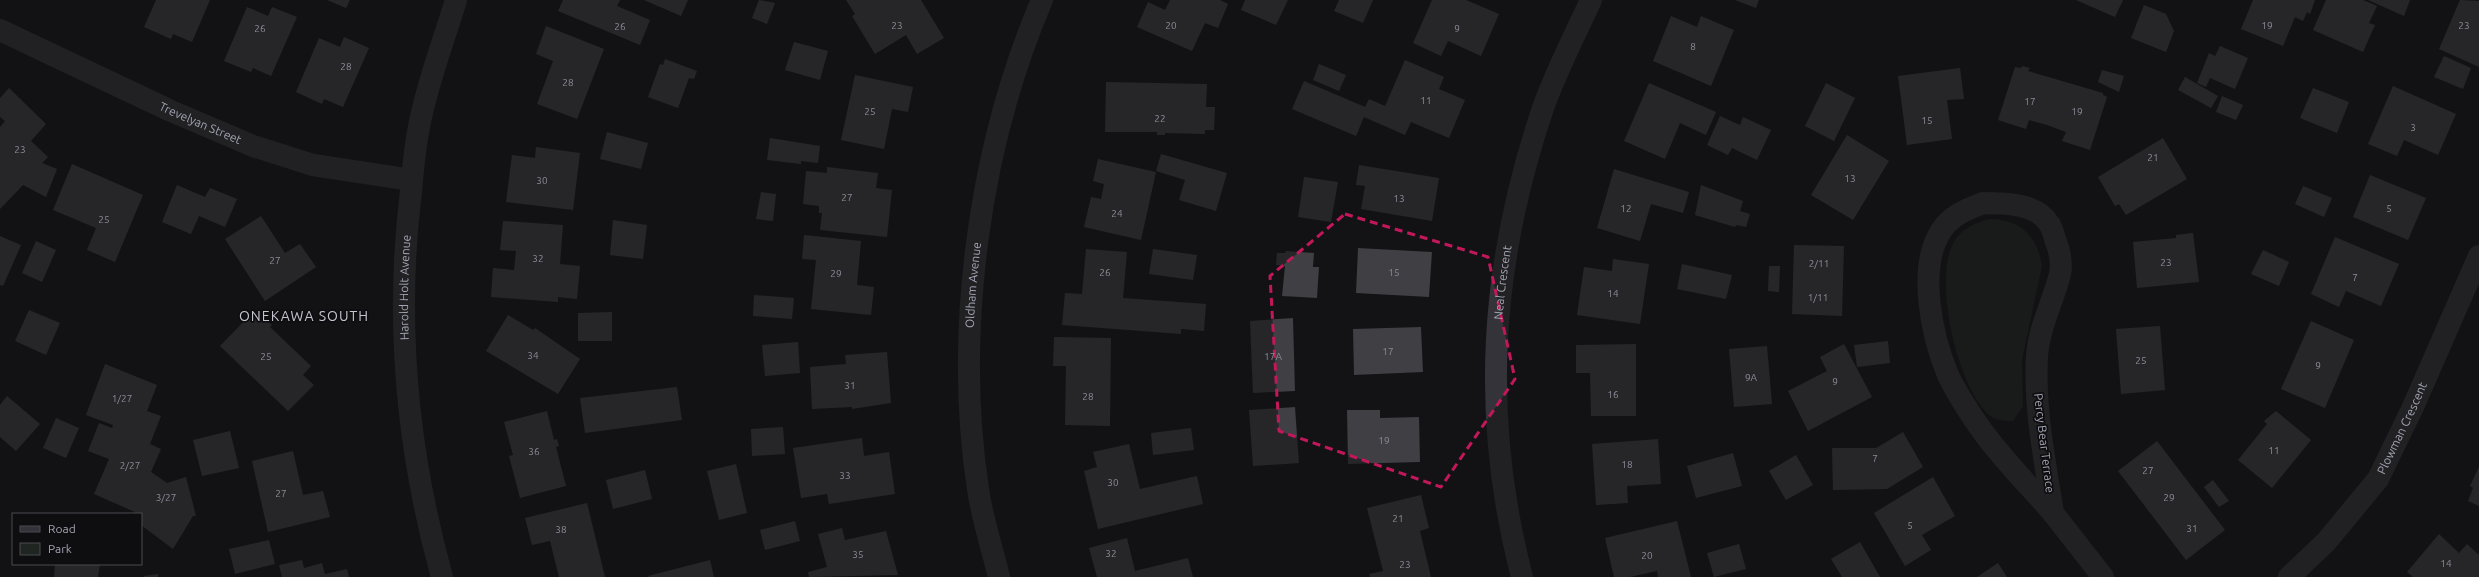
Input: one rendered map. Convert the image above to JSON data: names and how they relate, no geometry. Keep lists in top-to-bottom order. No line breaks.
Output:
{"streets":{"street":["Trevelyan Street","Neal Crescent","Oldham Avenue","Harold Holt Avenue","Plowman Crescent","Percy Bear Terrace"]},"crossings":[["Trevelyan Street","Harold Holt Avenue"]],"districts":["ONEKAWA SOUTH"],"house_numbers":["23","20","19","23","26","26","9","8","28","28","11","17","25","19","22","15","3","23","21","13","30","27","13","12","5","24","25","32","27","23","2/11","26","15","29","7","14","1/11","17","34","25","17A","25","9","9A","9","31","16","28","1/27","19","11","36","7","18","2/27","27","33","30","27","3/27","29","21","5","31","38","32","35","20","14","23"],"legend":["Road","Park"]}
